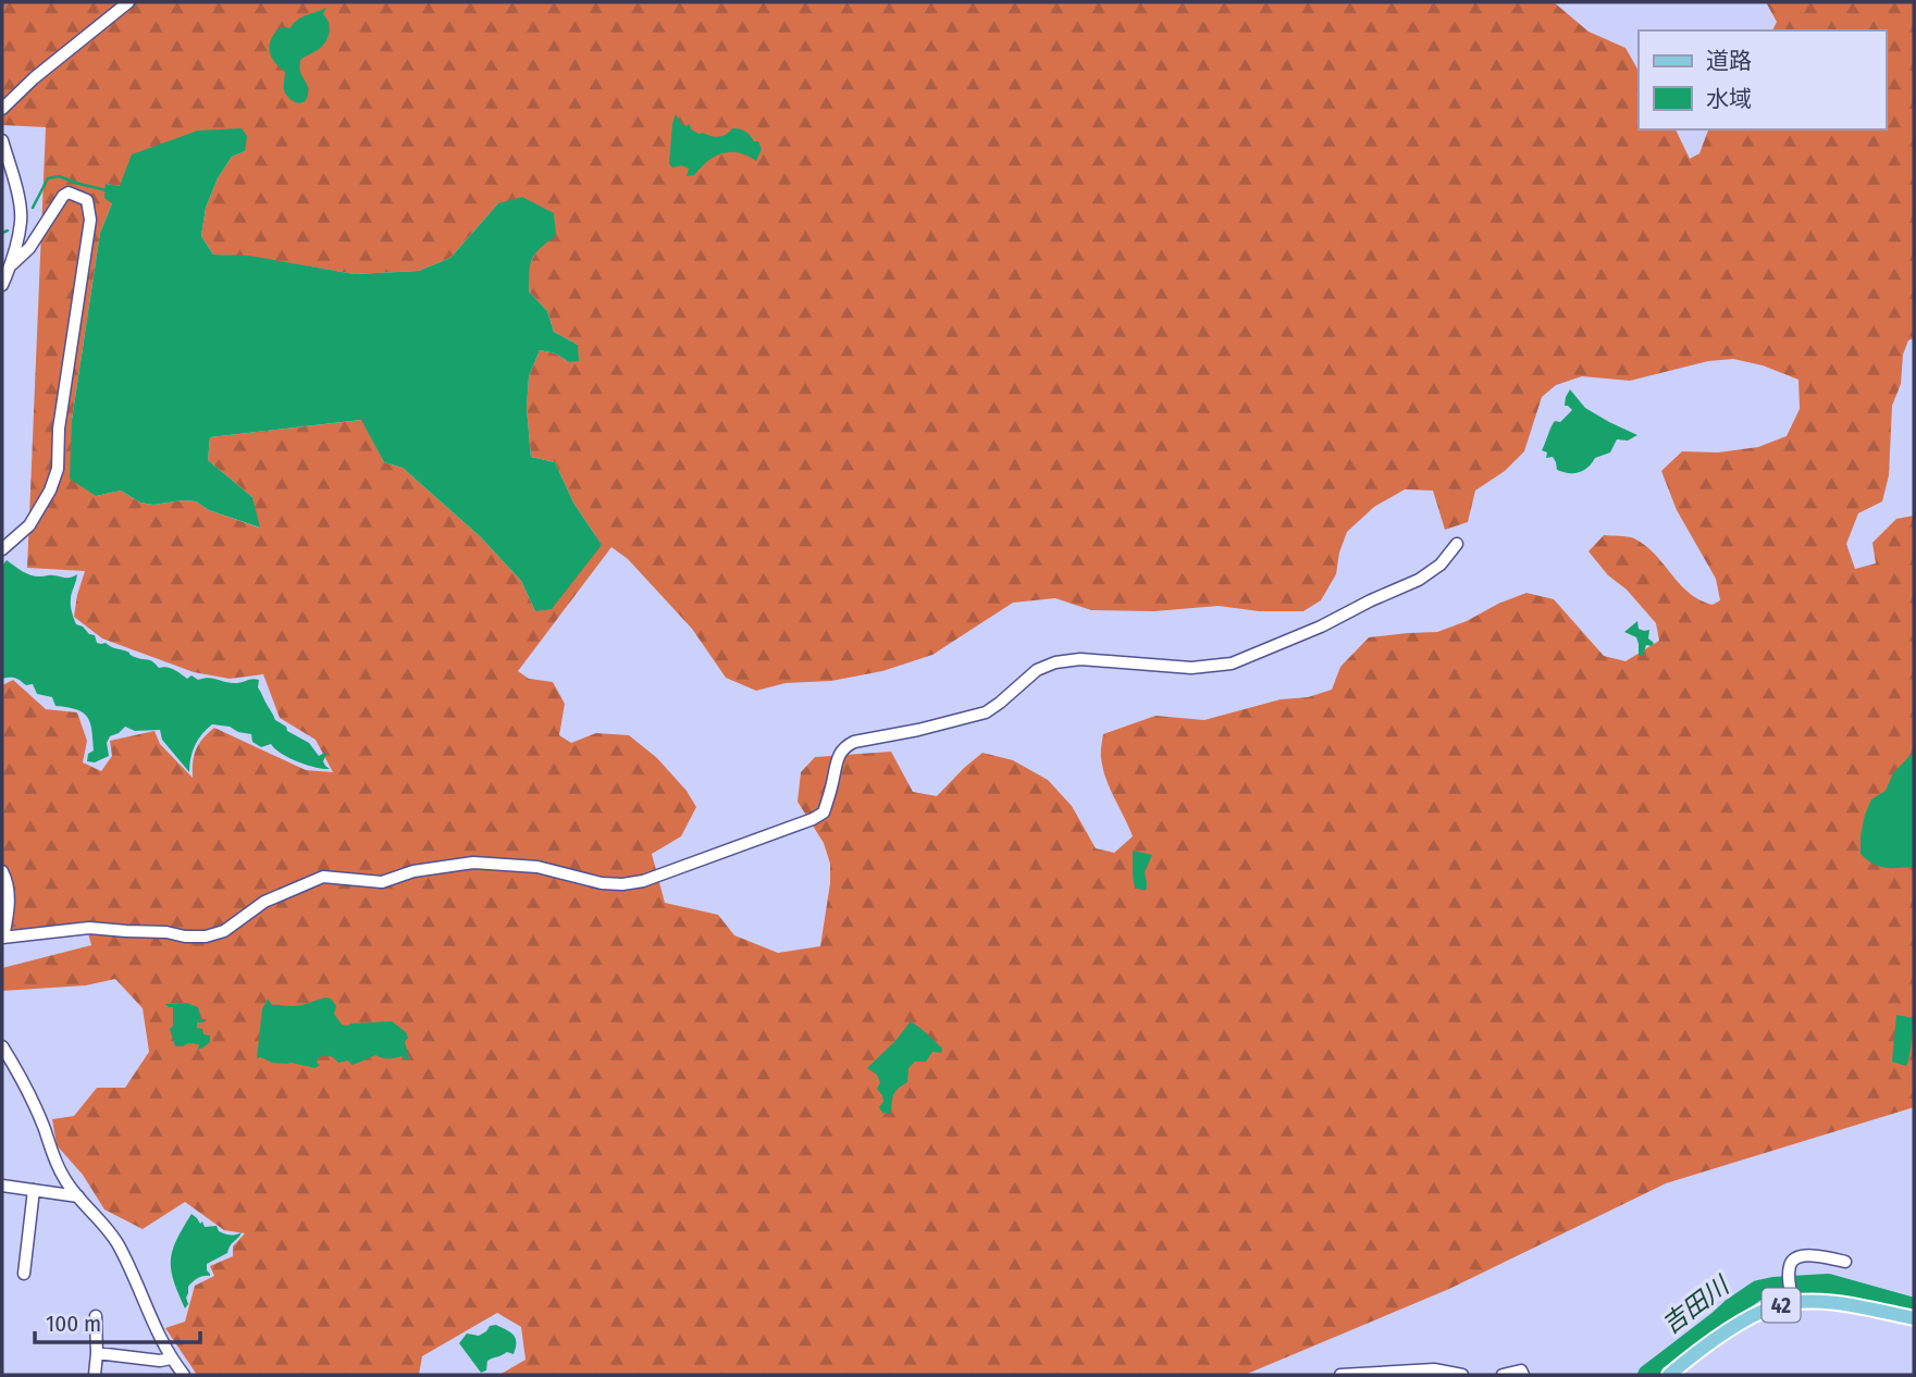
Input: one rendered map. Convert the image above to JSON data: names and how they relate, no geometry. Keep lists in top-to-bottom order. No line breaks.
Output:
{"streets":{"main road":["42"]},"water":["吉田川"],"legend":["道路","水域"],"scale_bar":"100 m"}
